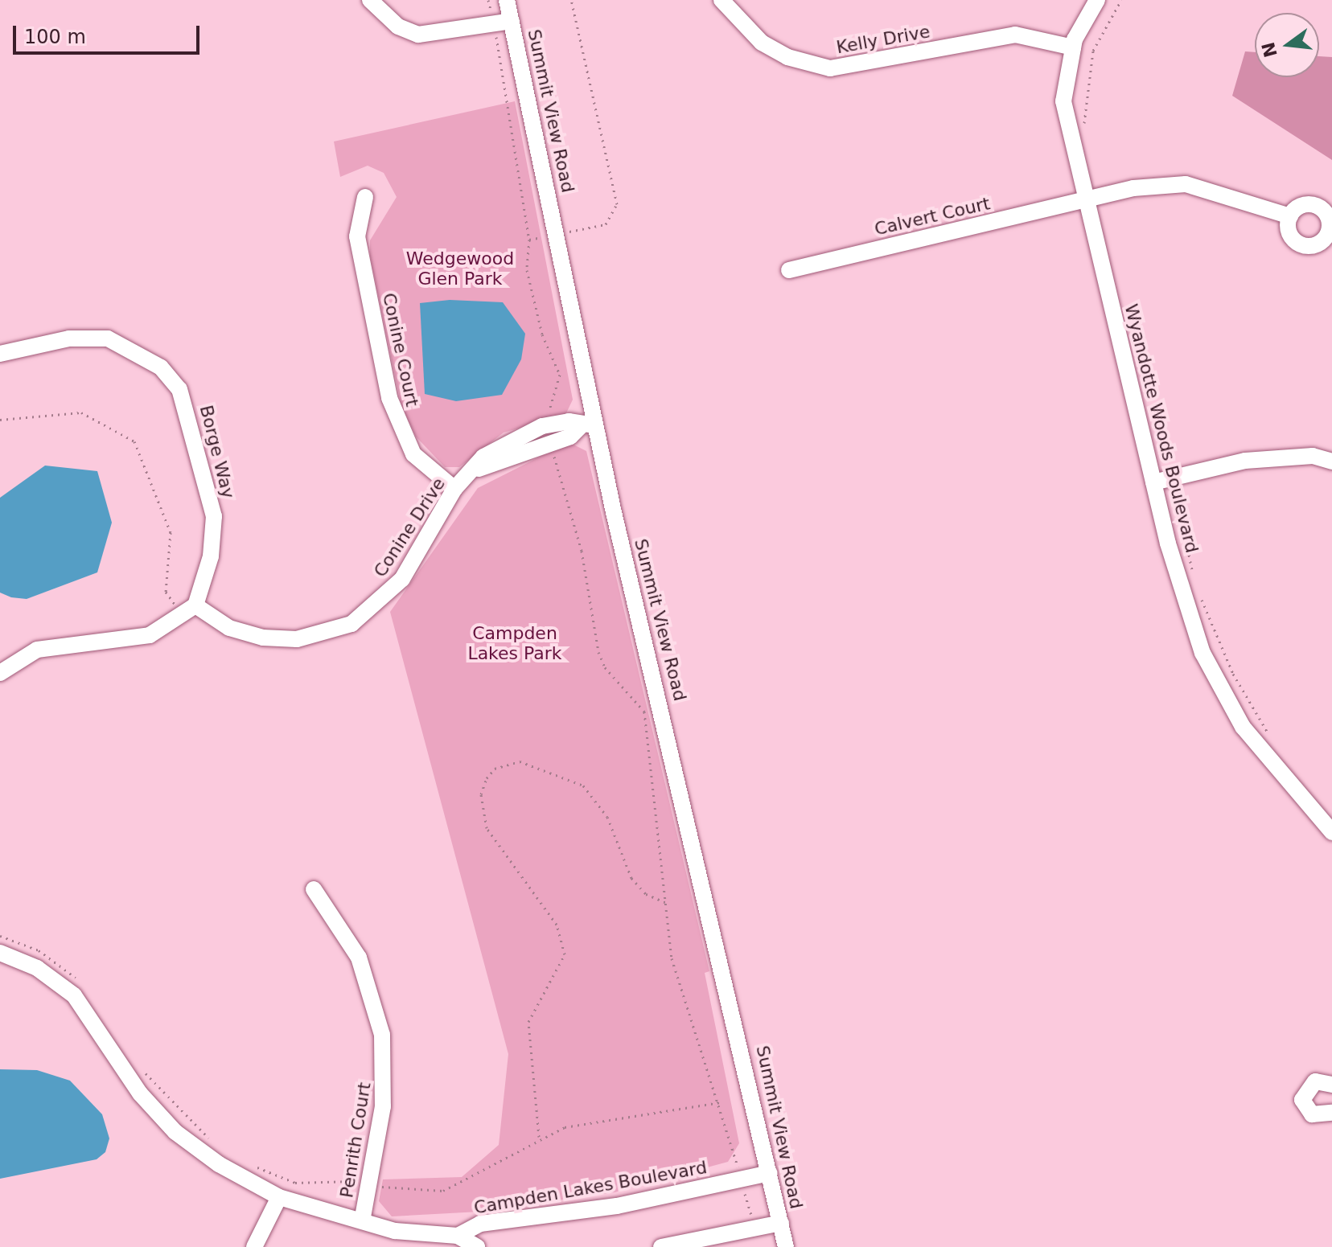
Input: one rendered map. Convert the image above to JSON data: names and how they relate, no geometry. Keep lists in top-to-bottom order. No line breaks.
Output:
{"streets":{"street":["Kelly Drive","Summit View Road","Calvert Court","Conine Court","Wyandotte Woods Boulevard","Borge Way","Conine Drive","Penrith Court","Campden Lakes Boulevard"]},"crossings":[["Kelly Drive","Wyandotte Woods Boulevard"],["Summit View Road","Conine Drive"],["Summit View Road","Campden Lakes Boulevard"],["Calvert Court","Wyandotte Woods Boulevard"],["Conine Court","Conine Drive"],["Borge Way","Conine Drive"],["Penrith Court","Campden Lakes Boulevard"]],"parks":["Wedgewood Glen Park","Campden Lakes Park"],"scale_bar":"100 m","north":"left"}
